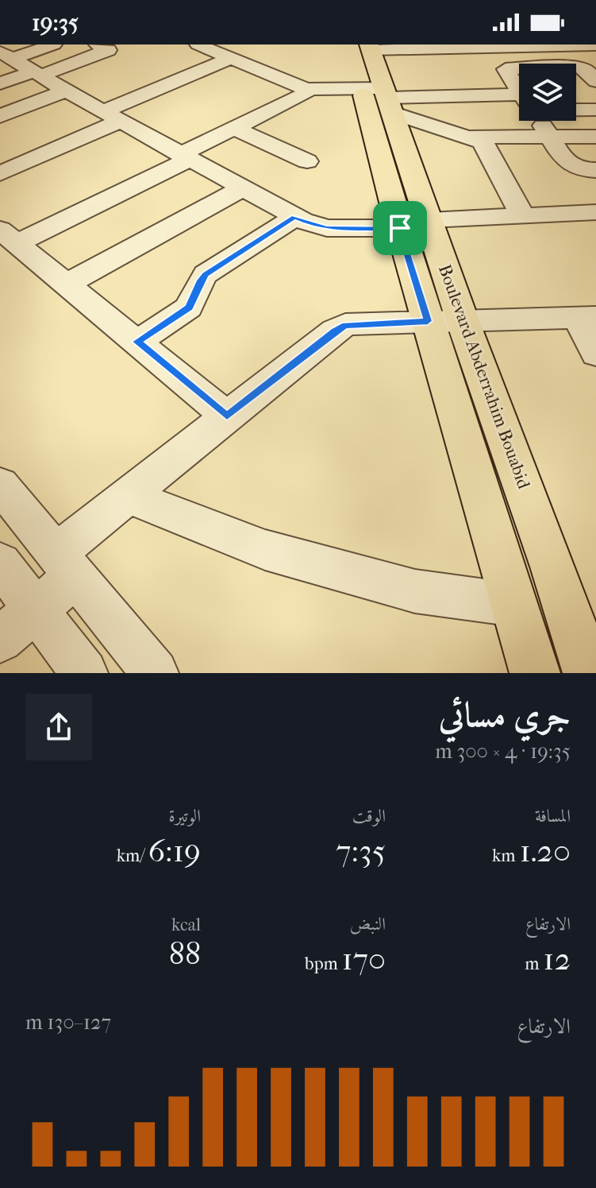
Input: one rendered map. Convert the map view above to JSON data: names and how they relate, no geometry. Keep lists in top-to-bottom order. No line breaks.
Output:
{"streets":{"main road":["Boulevard Abderrahim Bouabid"]},"page":{"status":"19:35","heading":["جري مسائي","19:35 · 4 × 300 m"],"stats":[["المسافة","1.20 km"],["الوقت","7:35"],["الوتيرة","6:19 /km"],["الارتفاع","12 m"],["النبض","170 bpm"],["kcal","88"]],"chart":["الارتفاع","127–130 m"]}}
